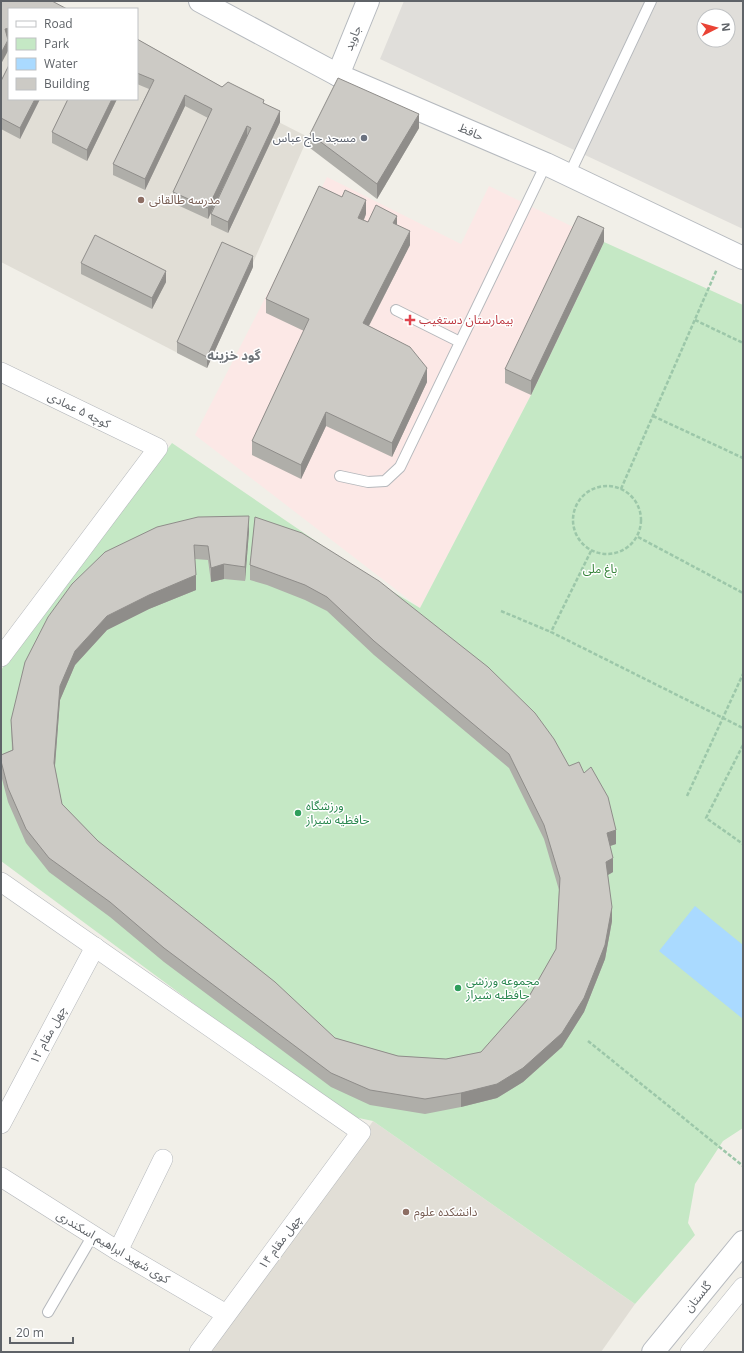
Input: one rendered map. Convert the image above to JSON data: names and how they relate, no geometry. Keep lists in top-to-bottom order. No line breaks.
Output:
{"streets":{"main road":["جاوید","حافظ","گلستان"],"street":["کوچه ۵ عمادی","چهل مقام ۱۲","چهل مقام ۱۴","کوی شهید ابراهیم اسکندری"]},"crossings":[["جاوید","حافظ"],["چهل مقام ۱۲","چهل مقام ۱۴"],["چهل مقام ۱۴","کوی شهید ابراهیم اسکندری"]],"districts":["گود خزینه"],"parks":["باغ ملی"],"places":{"other":["مسجد حاج عباس","مدرسه طالقانی","ورزشگاه حافظیه شیراز","مجموعه ورزشی حافظیه شیراز","دانشکده علوم"],"health":["بیمارستان دستغیب"]},"legend":["Road","Park","Water","Building"],"scale_bar":"20 m","north":"right"}
